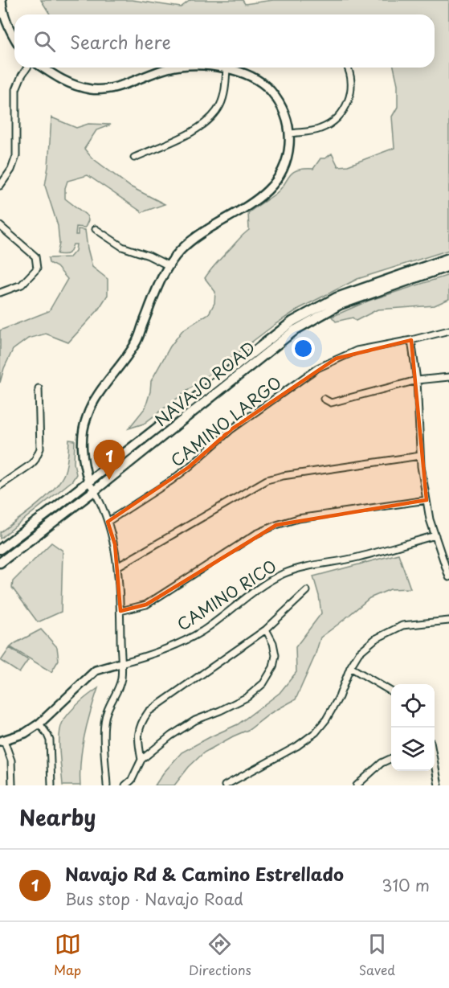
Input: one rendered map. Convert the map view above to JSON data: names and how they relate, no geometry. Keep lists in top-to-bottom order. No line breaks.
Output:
{"streets":{"main road":["NAVAJO ROAD"],"street":["CAMINO LARGO","CAMINO RICO"]},"page":{"search":"Search here","pins":"1","heading":"Nearby","list":[{"mark":"1","name":"Navajo Rd & Camino Estrellado","note":"Bus stop · Navajo Road","value":"310 m"}],"nav":["Map","Directions","Saved"]}}
